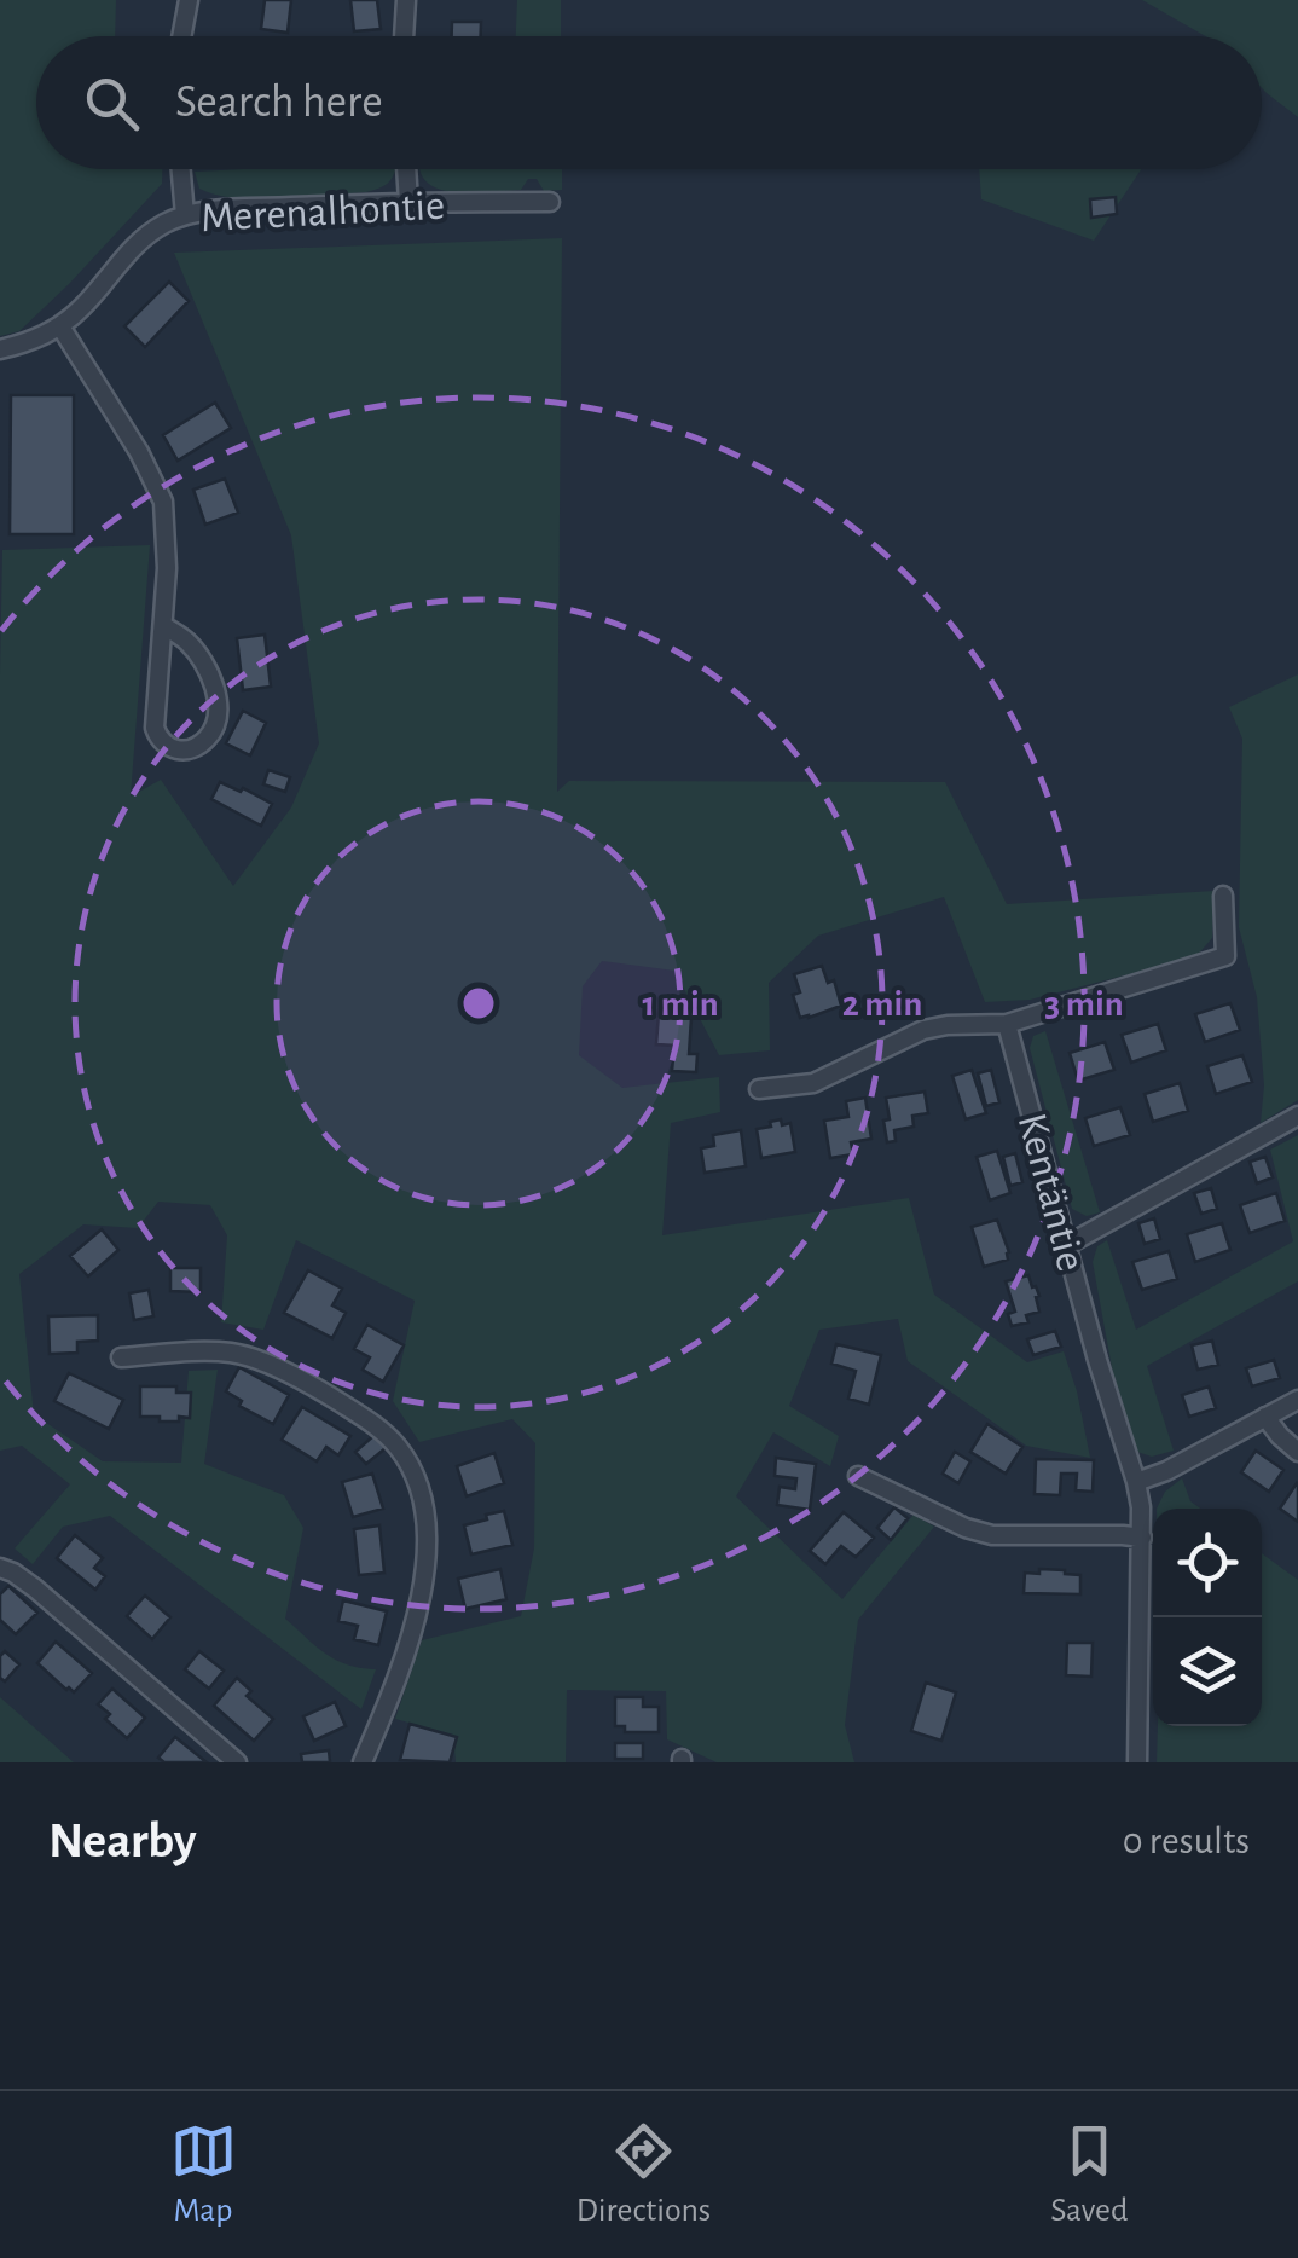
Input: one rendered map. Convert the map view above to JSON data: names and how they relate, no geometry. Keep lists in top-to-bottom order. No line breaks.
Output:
{"streets":{"street":["Merenalhontie","Kentäntie"]},"page":{"search":"Search here","heading":["Nearby","0 results"],"nav":["Map","Directions","Saved"]},"rings":["1 min","2 min","3 min"]}
